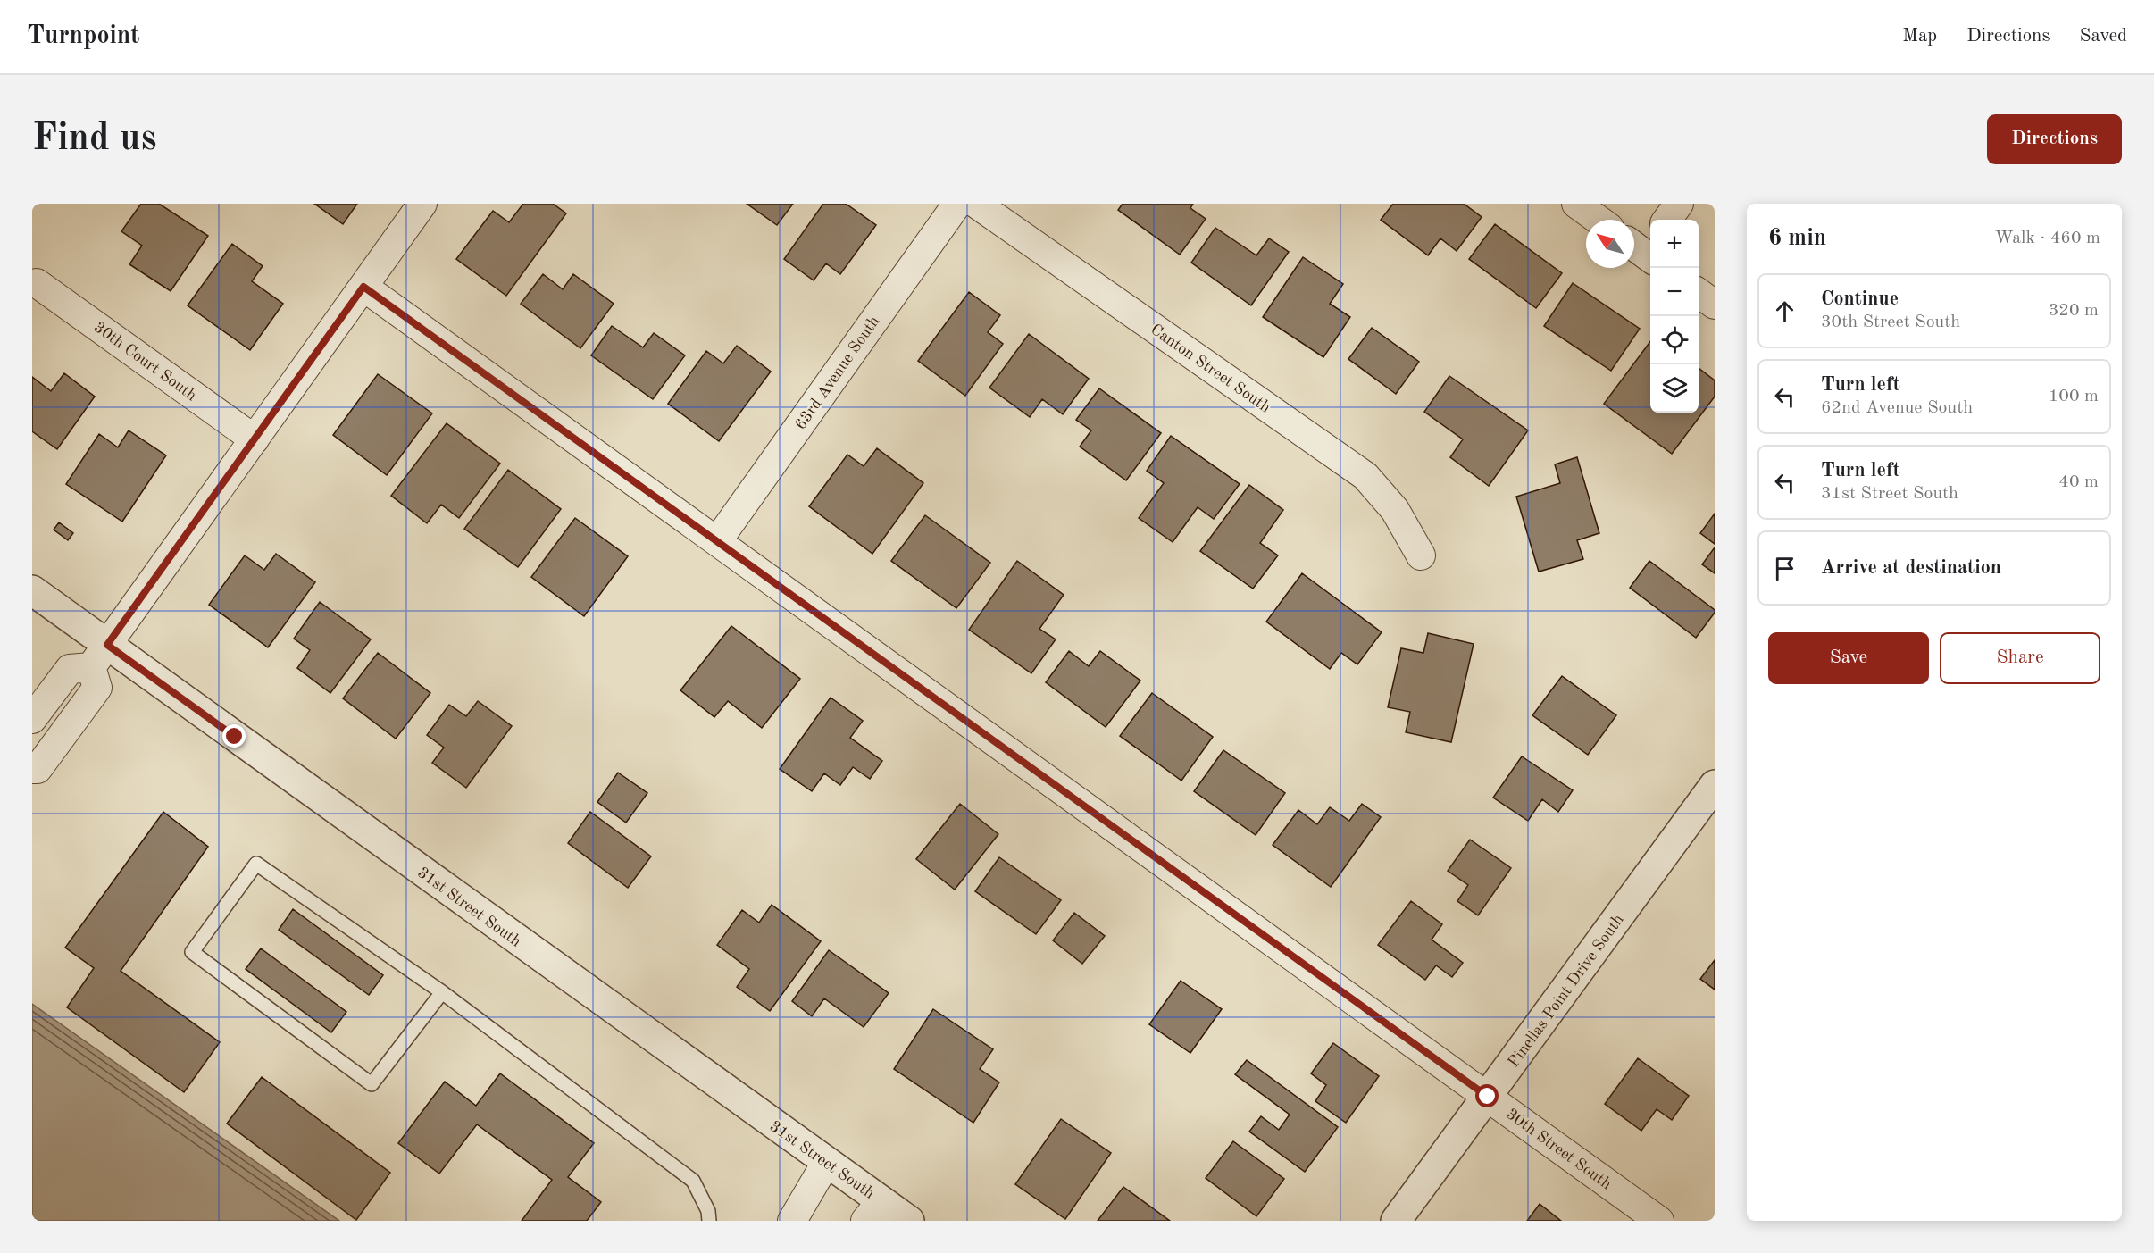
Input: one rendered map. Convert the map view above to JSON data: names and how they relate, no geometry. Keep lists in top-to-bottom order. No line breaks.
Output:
{"streets":{"street":["30th Court South","Canton Street South","63rd Avenue South","31st Street South","Pinellas Point Drive South","30th Street South"]},"crossings":[["63rd Avenue South","30th Street South"],["Pinellas Point Drive South","30th Street South"]],"north":"top left","page":{"header":"Turnpoint","nav":["Map","Directions","Saved"],"buttons":["Directions",["Save","Share"]],"title":"Find us","heading":["6 min","Walk · 460 m"],"map_buttons":["+","−"],"list":[["Continue","30th Street South","320 m"],["Turn left","62nd Avenue South","100 m"],["Turn left","31st Street South","40 m"],"Arrive at destination"]}}
